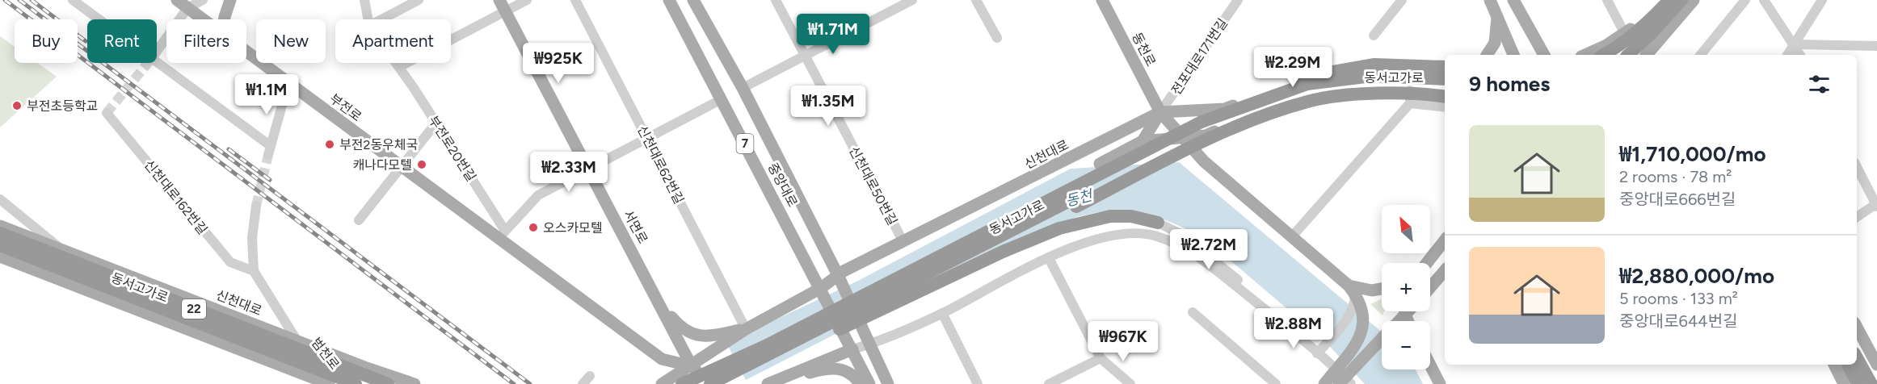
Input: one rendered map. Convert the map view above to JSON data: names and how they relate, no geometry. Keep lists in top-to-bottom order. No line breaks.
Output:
{"streets":{"highway":["동서고가로","22"],"main road":["동천로","부전로","7","신천대로","중앙대로","서면로","범천로"],"street":["전포대로171번길","부전로20번길","신천대로62번길","신천대로50번길","신천대로162번길"]},"crossings":[["동천로","전포대로171번길"],["동천로","신천대로"],["전포대로171번길","신천대로"],["부전로","부전로20번길"],["부전로","신천대로"],["부전로","서면로"],["신천대로","신천대로62번길"],["신천대로","중앙대로"],["신천대로","신천대로50번길"],["신천대로","서면로"],["신천대로","범천로"],["신천대로62번길","서면로"]],"water":["동천"],"places":["부전초등학교","부전2동우체국","캐나다모텔","오스카모텔"],"north":"top left","page":{"price":["₩1.71M","₩925K","₩2.29M","₩1.1M","₩1.35M","₩2.33M","₩2.72M","₩2.88M","₩967K"],"chip":["Buy","Rent","Filters","New","Apartment"],"heading":"9 homes","list":[{"name":"₩1,710,000/mo","note":"2 rooms · 78 m² · 중앙대로666번길"},{"name":"₩2,880,000/mo","note":"5 rooms · 133 m² · 중앙대로644번길"}],"map_buttons":["+","−"]}}
